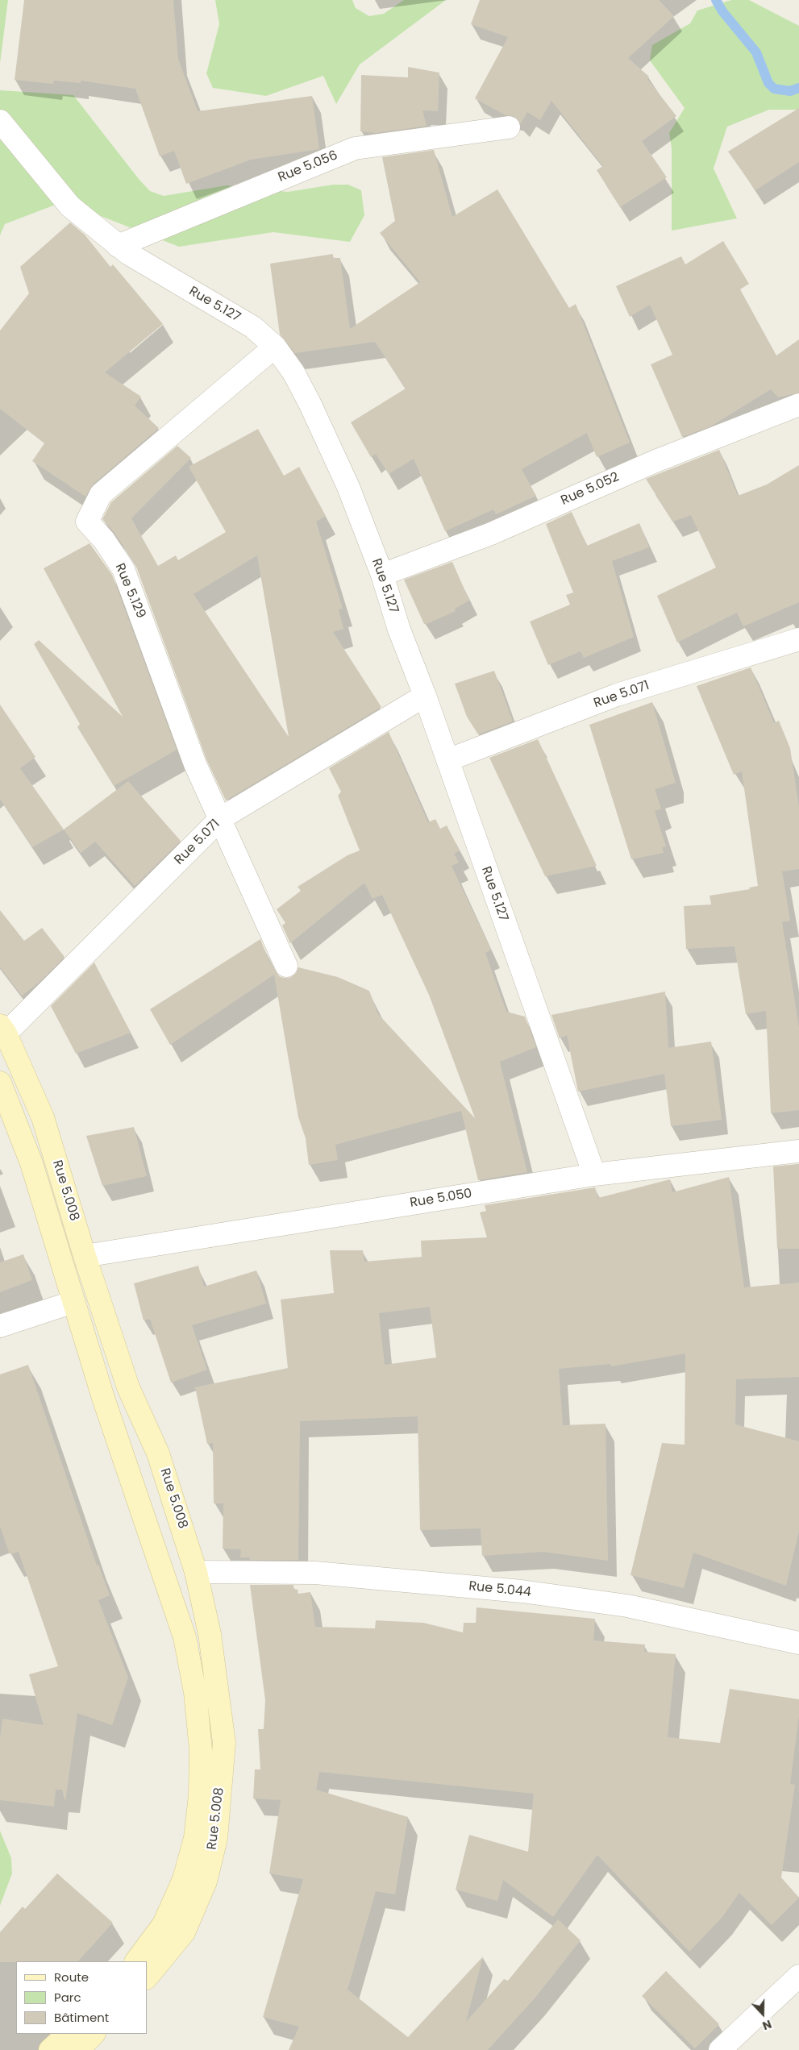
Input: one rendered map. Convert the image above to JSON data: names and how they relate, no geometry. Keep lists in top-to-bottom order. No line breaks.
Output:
{"streets":{"main road":["Rue 5.008"],"street":["Rue 5.056","Rue 5.127","Rue 5.052","Rue 5.129","Rue 5.071","Rue 5.050","Rue 5.044"]},"crossings":[["Rue 5.056","Rue 5.127"],["Rue 5.127","Rue 5.052"],["Rue 5.127","Rue 5.129"],["Rue 5.127","Rue 5.071"],["Rue 5.127","Rue 5.050"],["Rue 5.129","Rue 5.071"],["Rue 5.071","Rue 5.008"],["Rue 5.008","Rue 5.050"],["Rue 5.008","Rue 5.044"]],"legend":["Route","Parc","Bâtiment"],"north":"bottom"}
